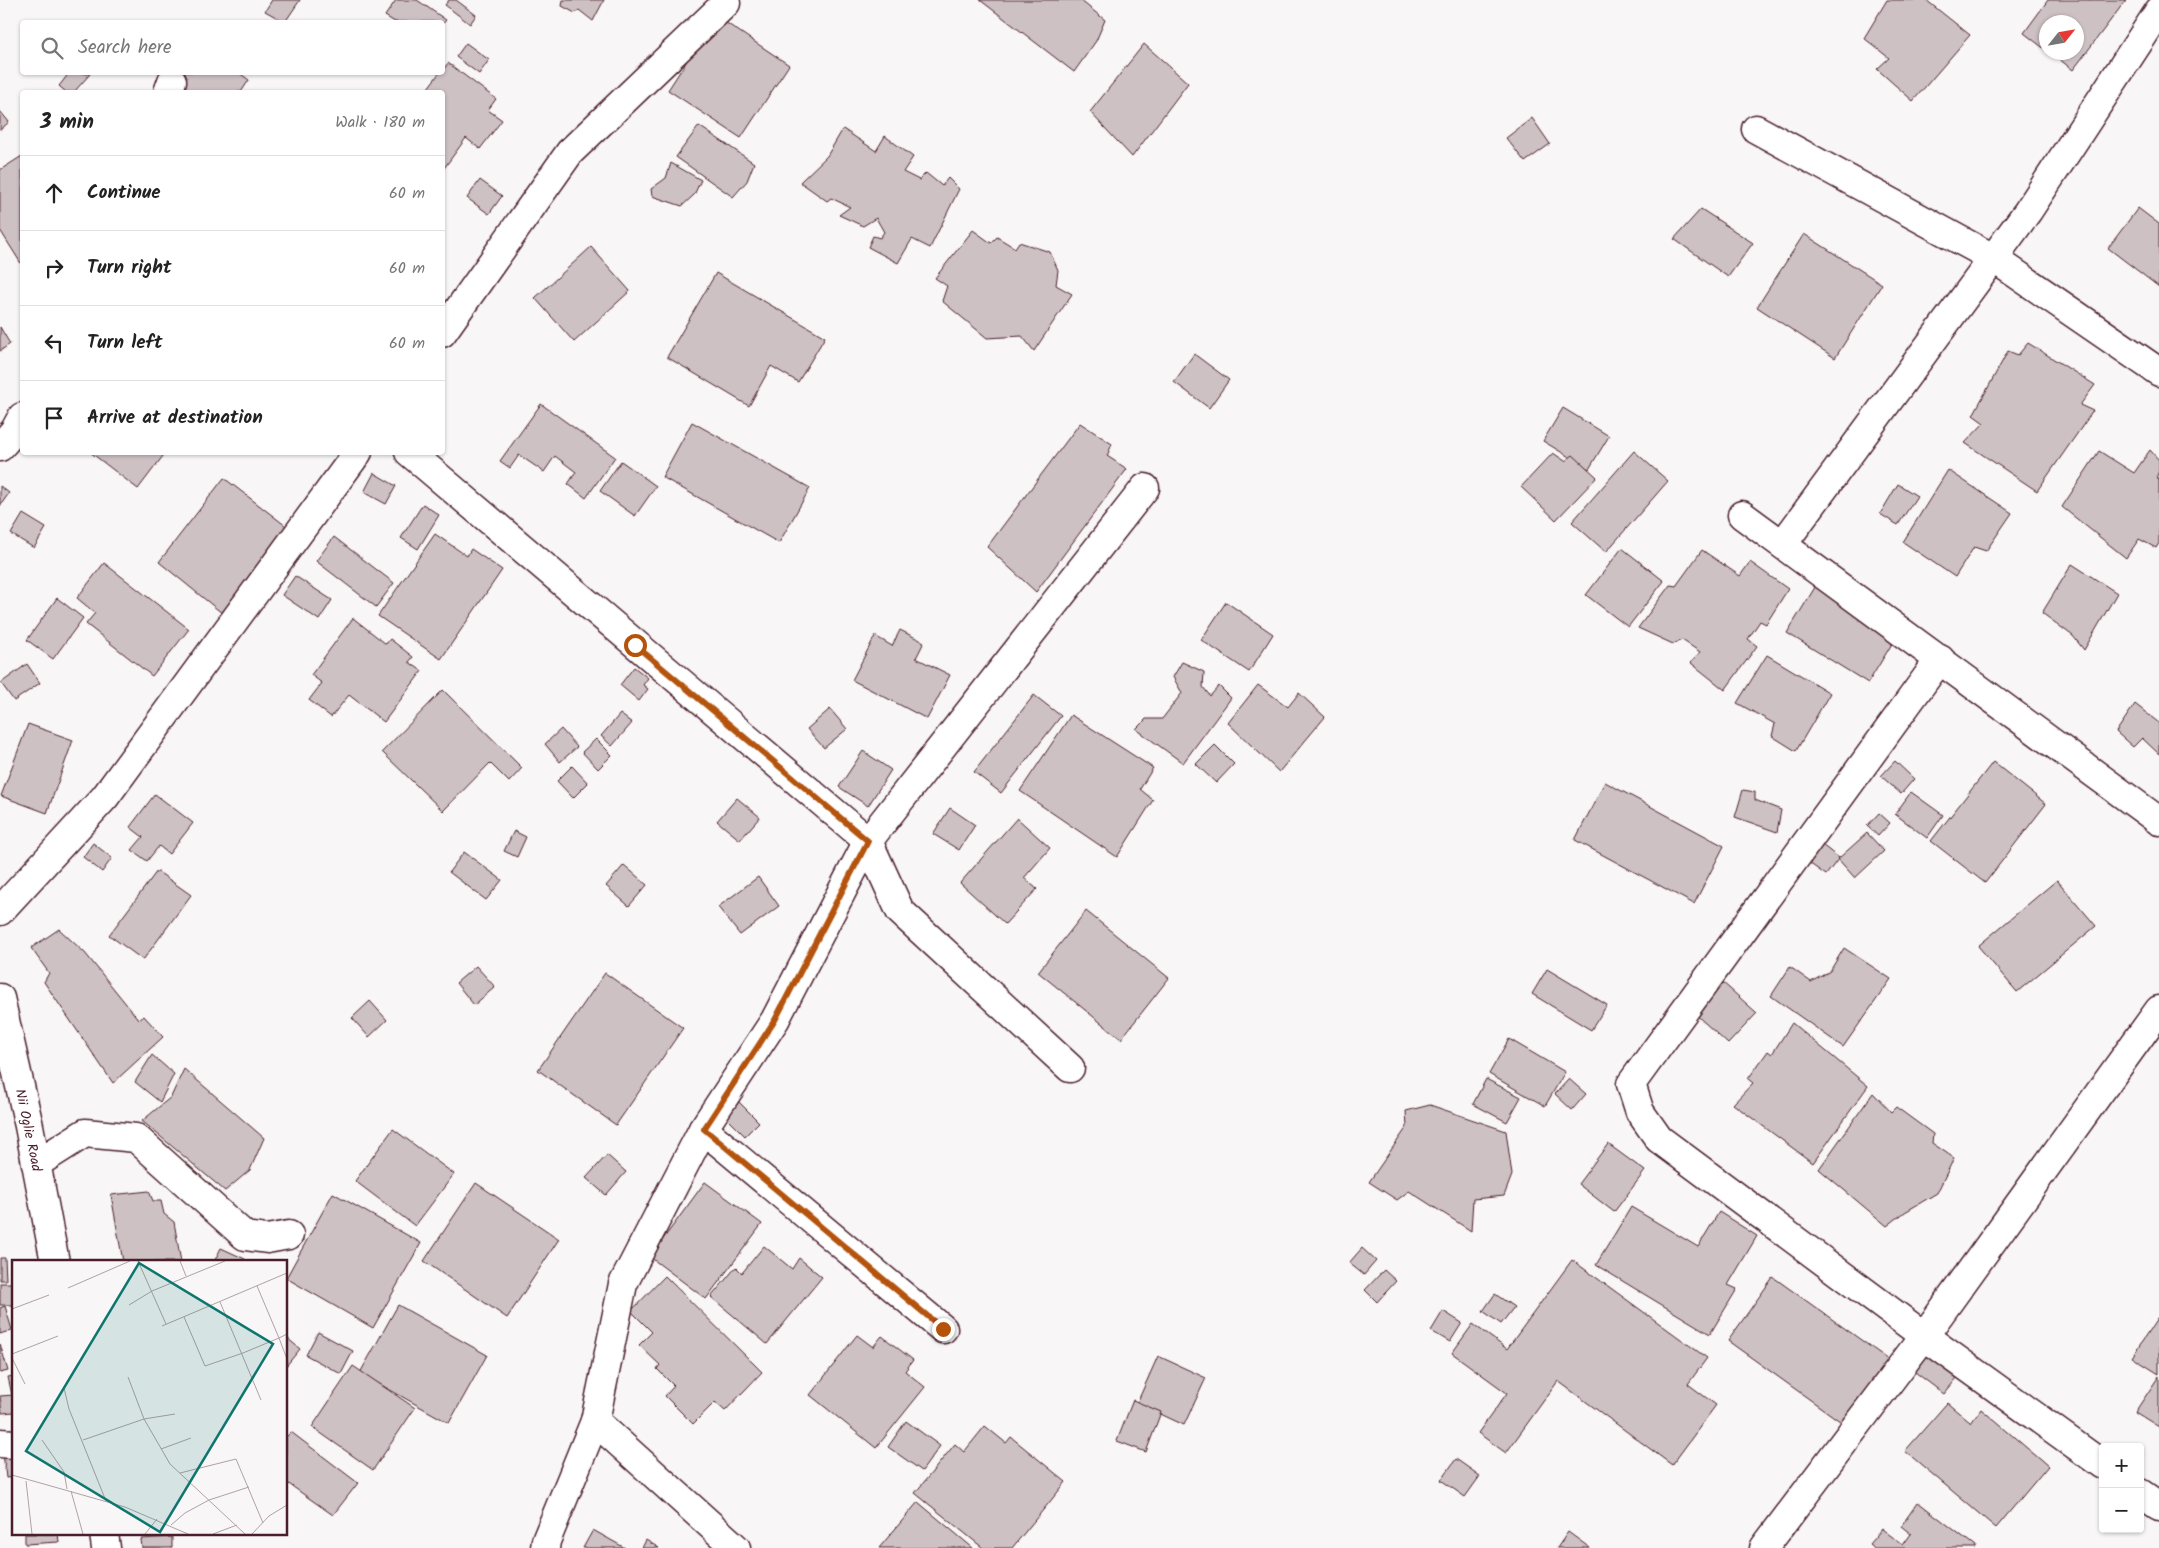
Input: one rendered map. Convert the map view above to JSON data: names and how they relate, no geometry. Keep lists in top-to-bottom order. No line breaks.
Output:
{"streets":{"street":["Nii Oglie Road"]},"north":"top right","page":{"search":"Search here","heading":["3 min","Walk · 180 m"],"list":[["Continue","60 m"],["Turn right","60 m"],["Turn left","60 m"],"Arrive at destination"],"map_buttons":["+","−"]}}
